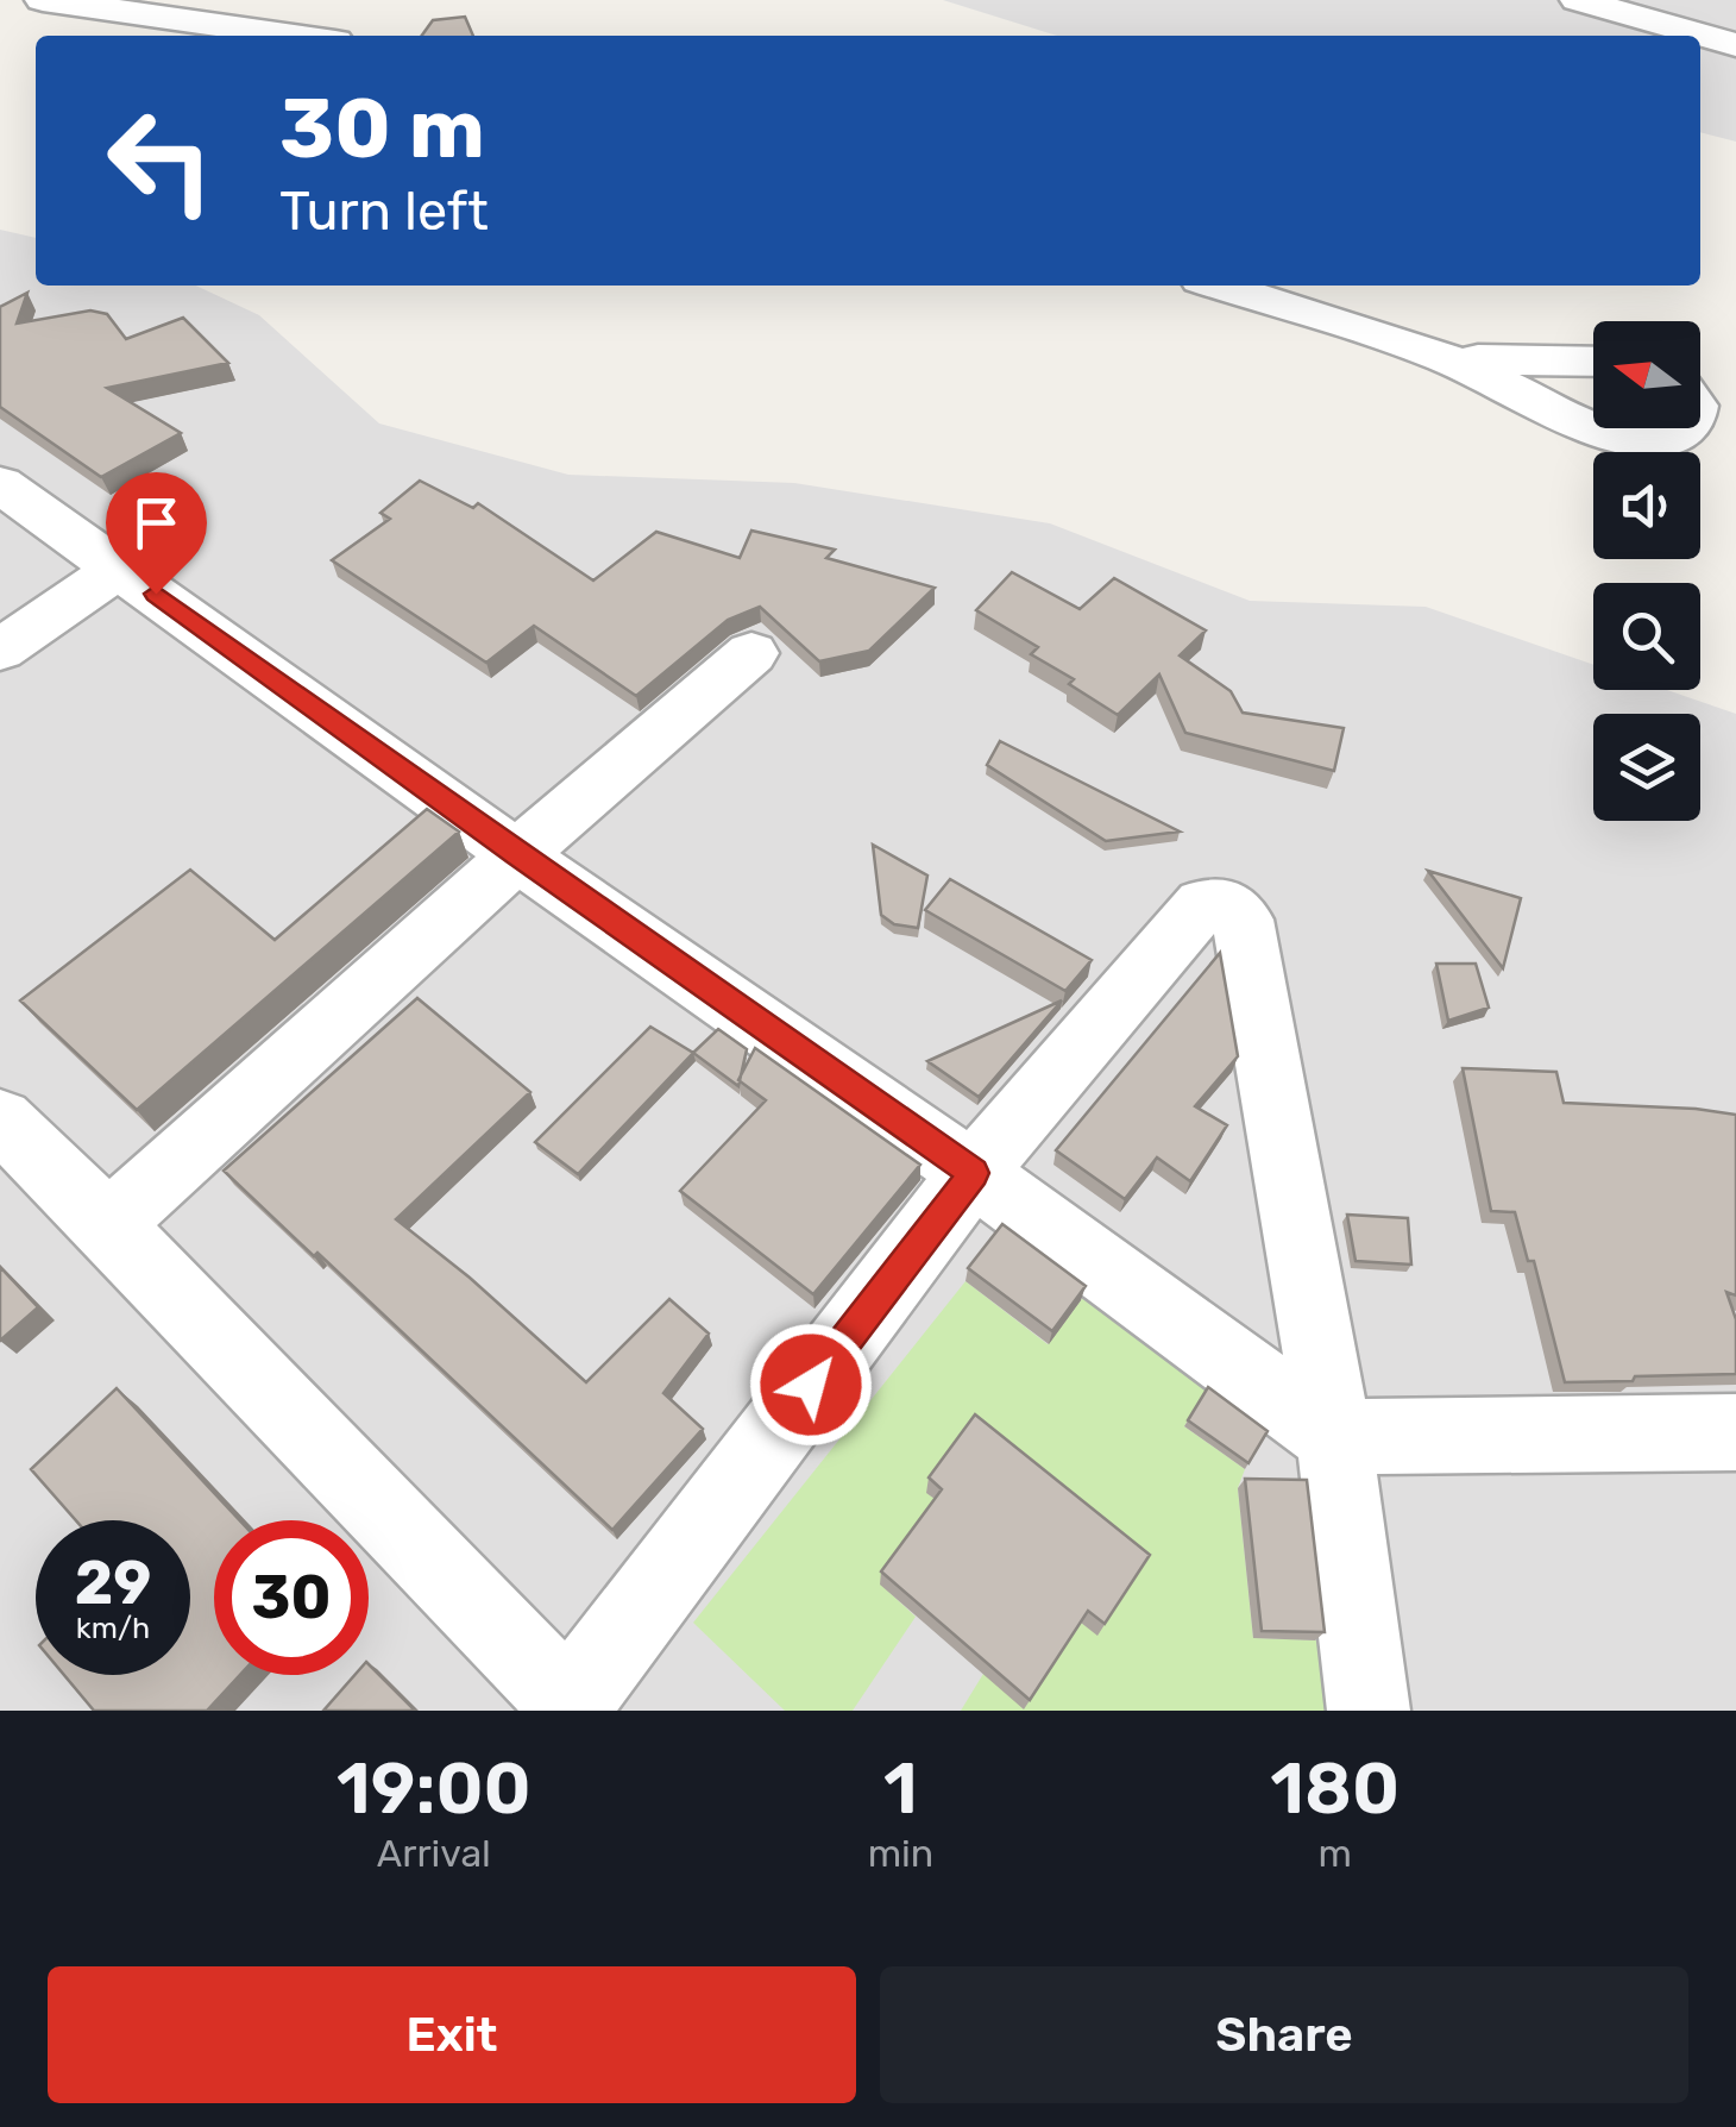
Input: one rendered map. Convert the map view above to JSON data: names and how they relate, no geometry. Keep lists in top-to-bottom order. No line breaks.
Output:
{"north":"left","page":{"turn":["30 m","Turn left"],"speed":"29 km/h","limit":"30","eta":["19:00","Arrival","1","min","180","m"],"buttons":["Exit","Share"]}}
